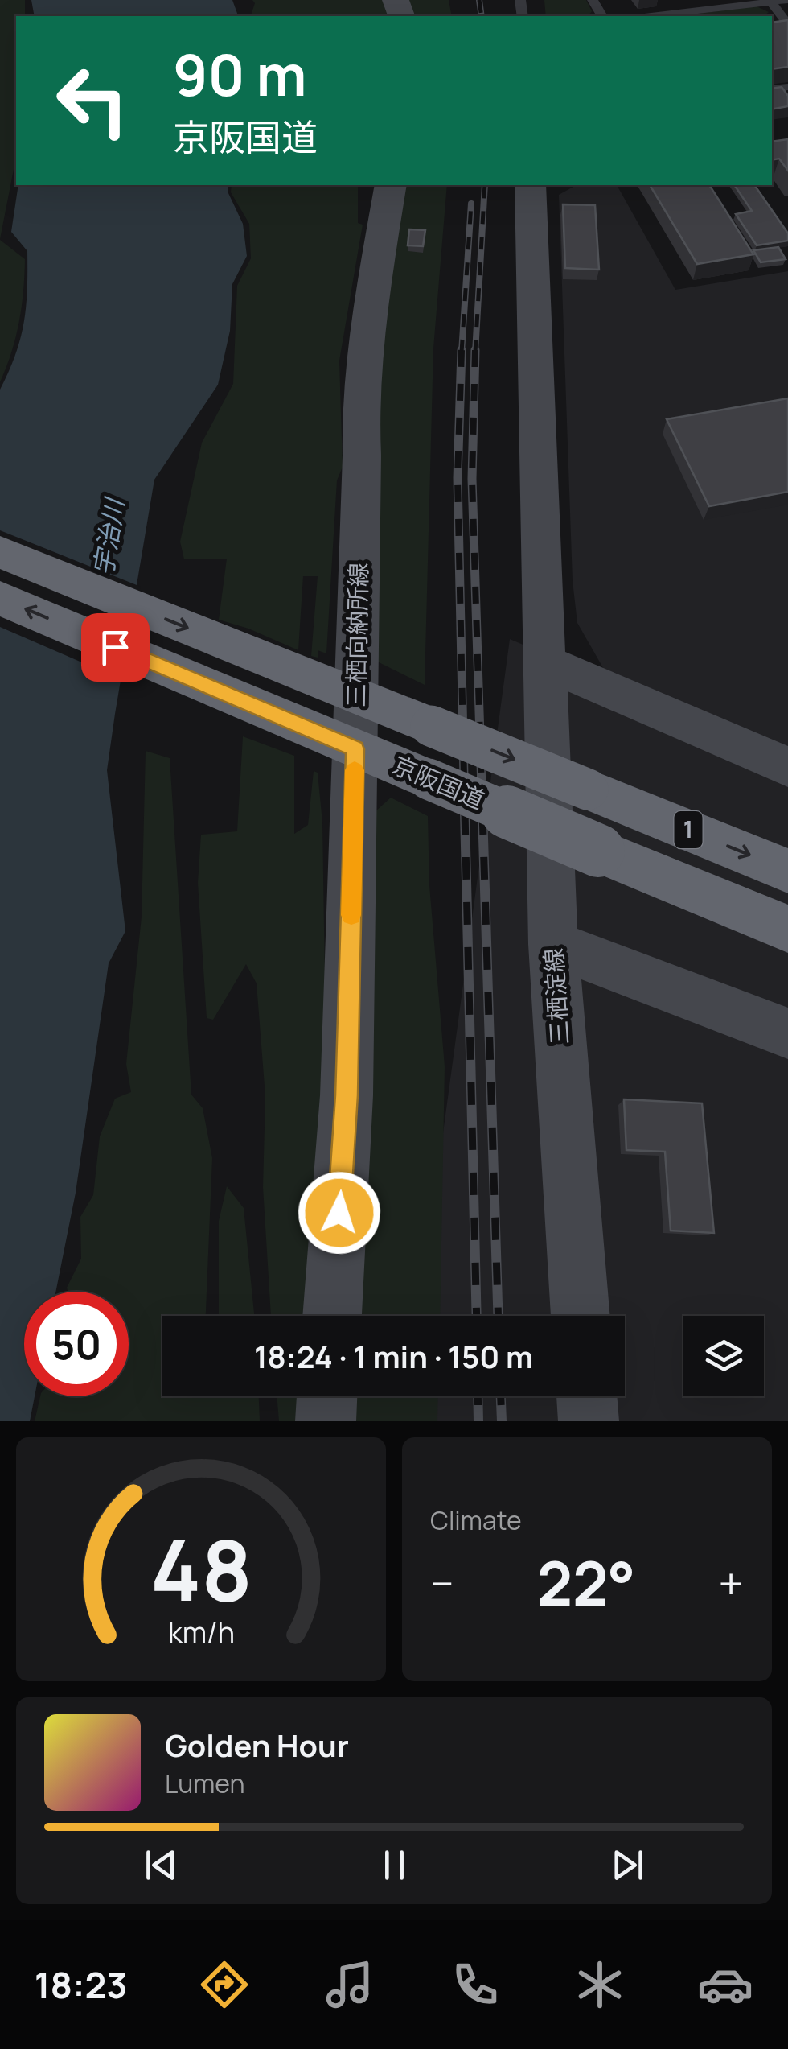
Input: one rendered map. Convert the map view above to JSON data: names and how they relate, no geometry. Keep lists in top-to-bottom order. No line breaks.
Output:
{"streets":{"highway":["京阪国道","1"],"street":["三栖向納所線","三栖淀線"]},"crossings":[["三栖向納所線","京阪国道"]],"water":["宇治川"],"page":{"turn":["90 m","京阪国道"],"limit":"50","trip":"18:24 · 1 min · 150 m","tile":"Climate","heat":["−","22°","+"],"song":["Golden Hour","Lumen"],"tabs":"18:23","gauge":["48","km/h"]}}
